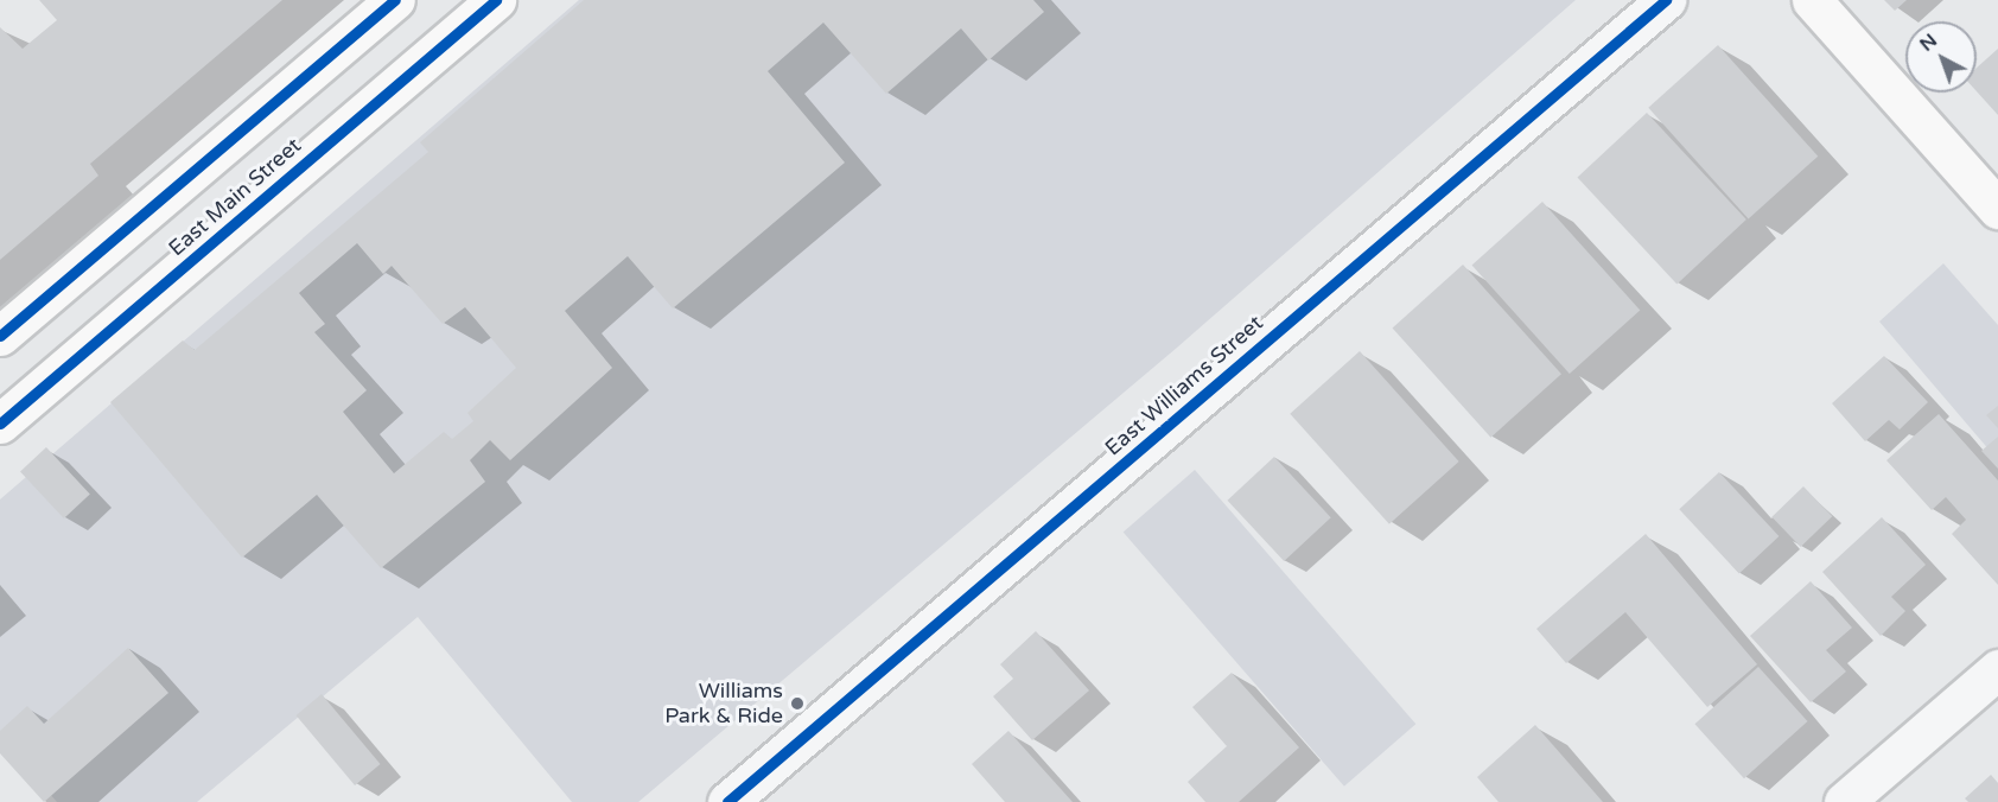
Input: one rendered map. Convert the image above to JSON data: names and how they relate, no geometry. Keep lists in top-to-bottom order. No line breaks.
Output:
{"streets":{"main road":["East Main Street"],"street":["East Williams Street"]},"places":["Williams Park & Ride"],"north":"top left"}
